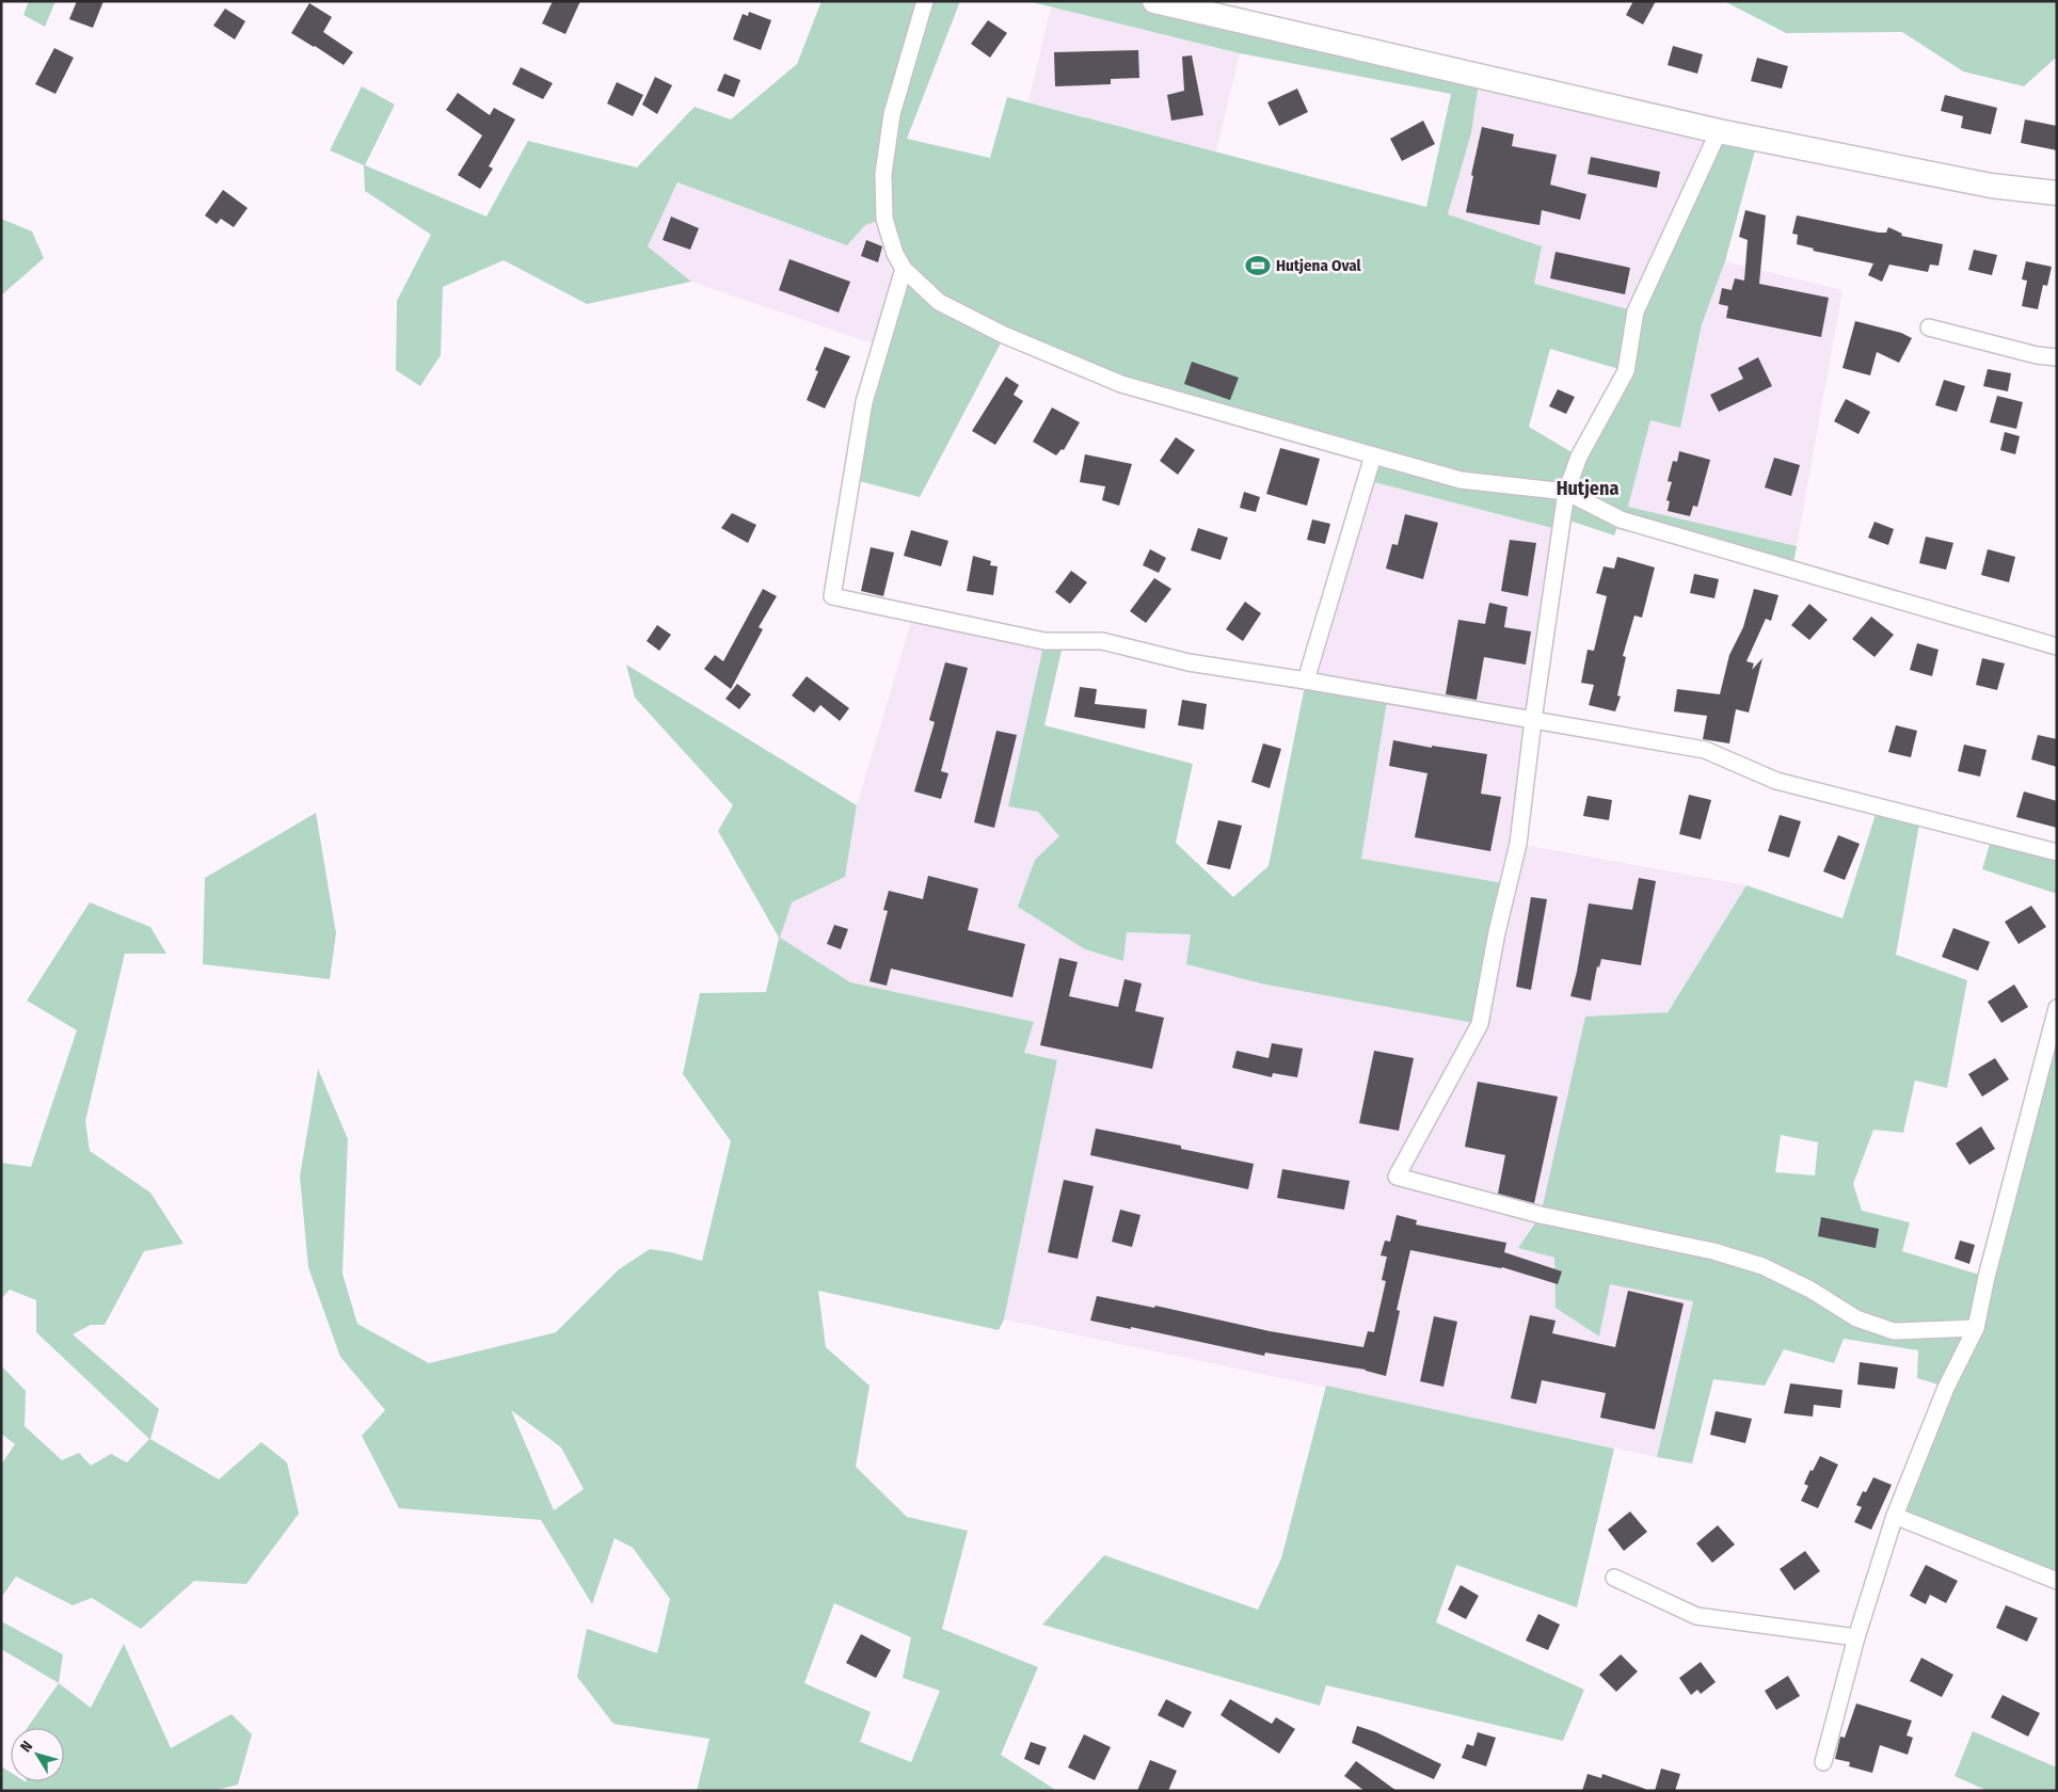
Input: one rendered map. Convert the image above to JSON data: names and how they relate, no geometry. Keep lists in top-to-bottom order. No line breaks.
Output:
{"districts":["Hutjena"],"places":{"sports":["Hutjena Oval"]},"north":"top left"}
